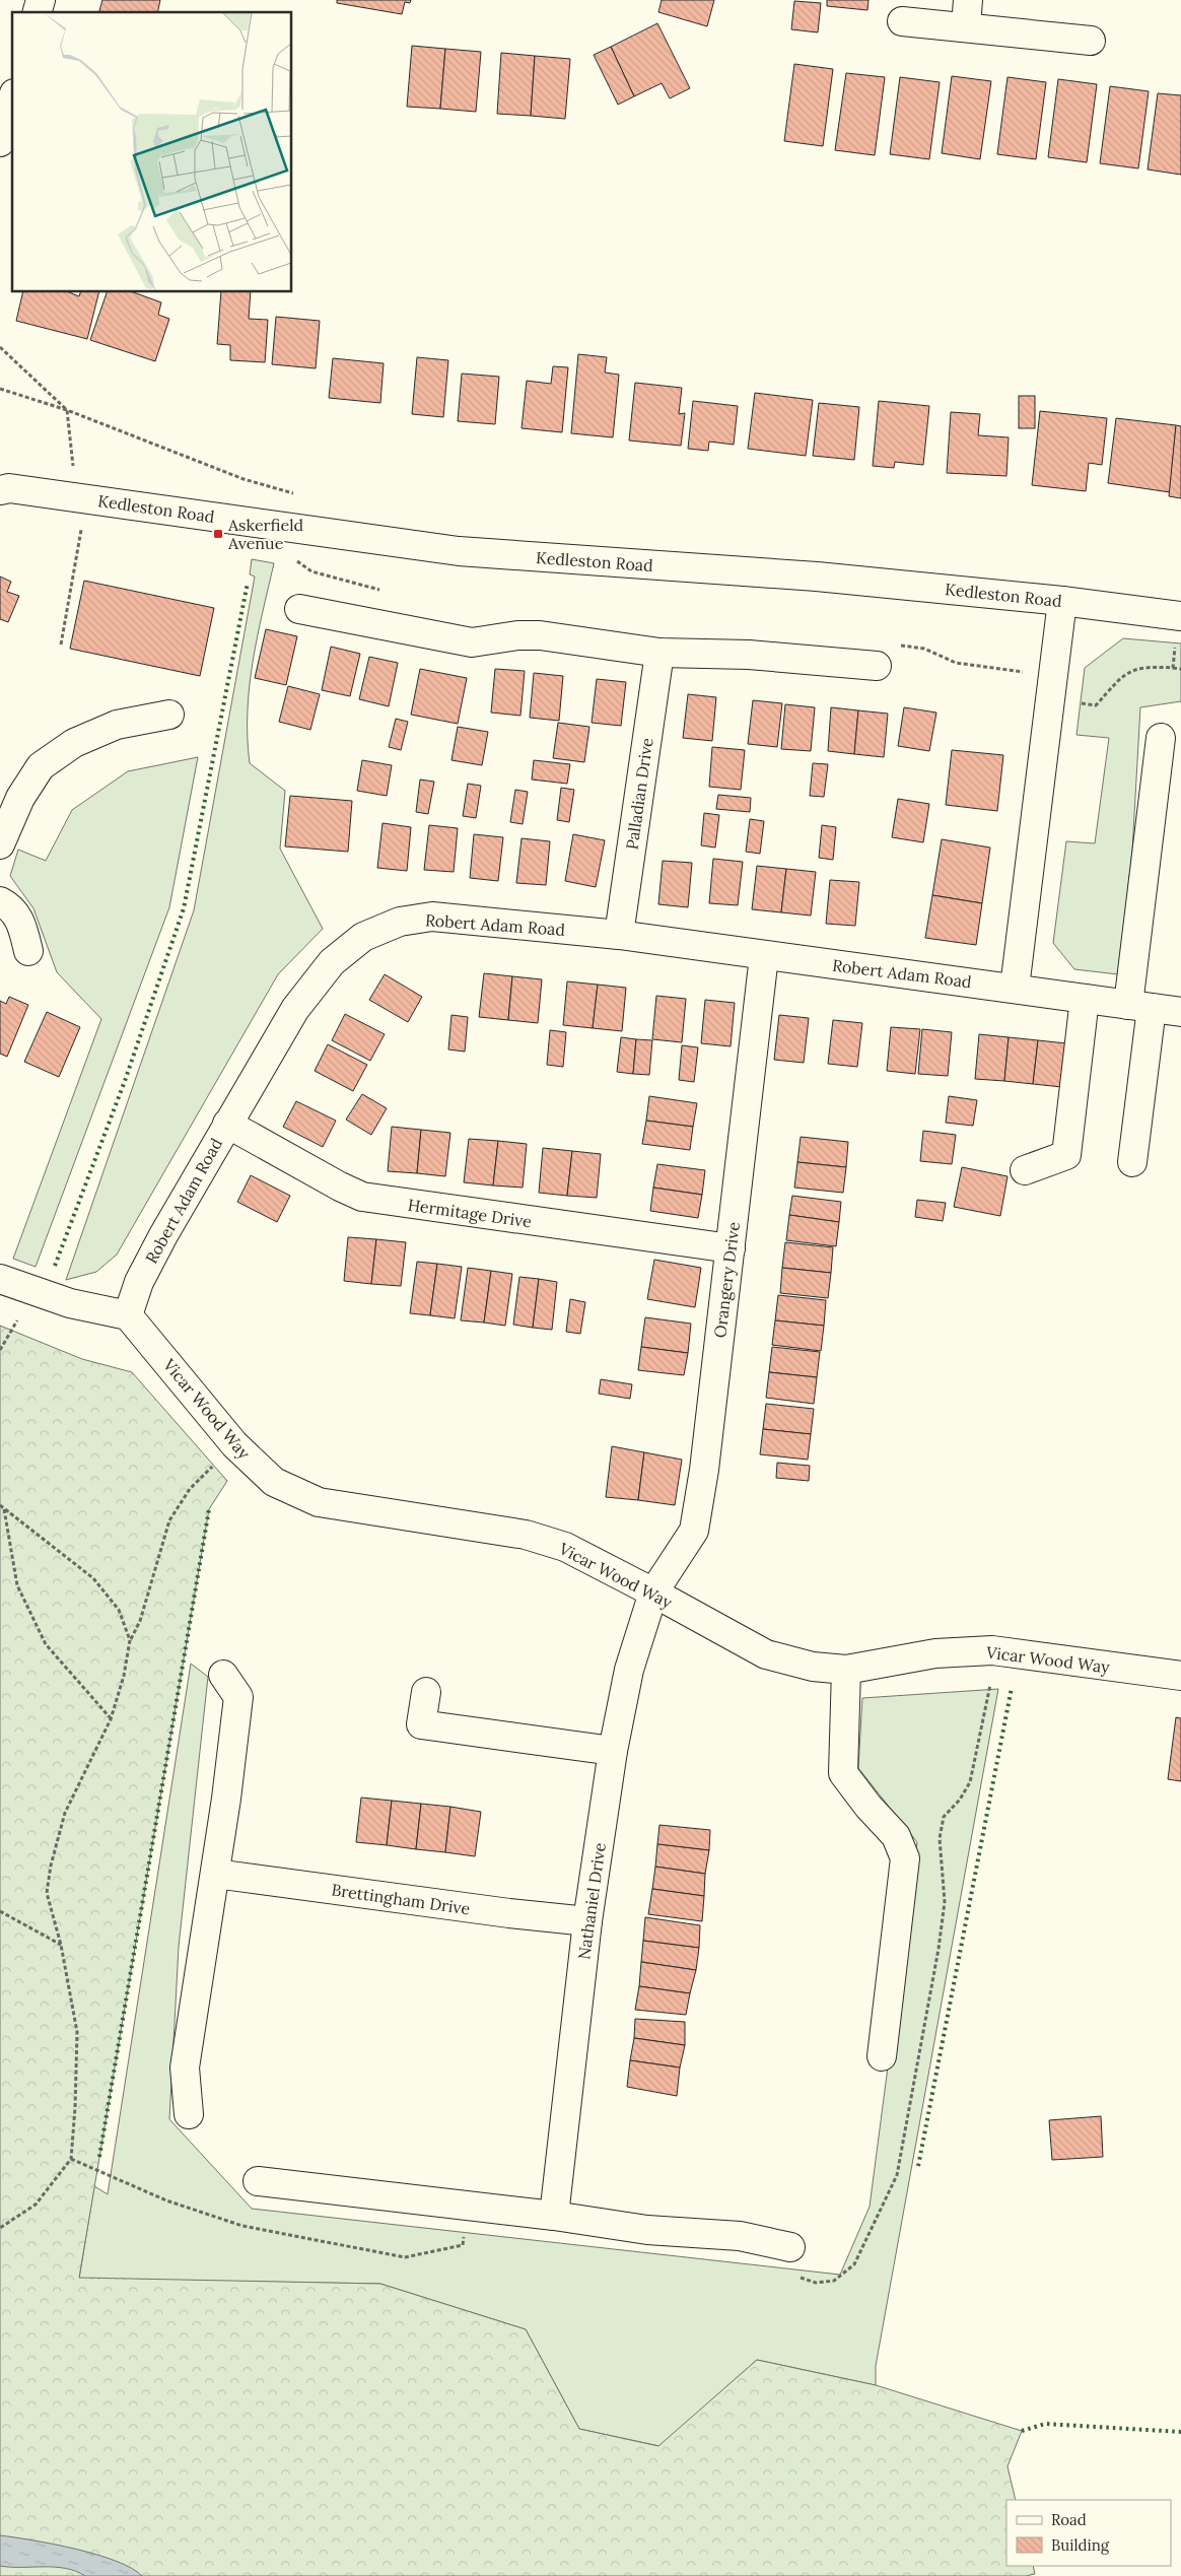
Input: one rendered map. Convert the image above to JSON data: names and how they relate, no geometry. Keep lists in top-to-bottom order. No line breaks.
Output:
{"streets":{"street":["Kedleston Road","Palladian Drive","Robert Adam Road","Hermitage Drive","Orangery Drive","Vicar Wood Way","Brettingham Drive","Nathaniel Drive"]},"crossings":[["Palladian Drive","Robert Adam Road"],["Robert Adam Road","Hermitage Drive"],["Robert Adam Road","Orangery Drive"],["Robert Adam Road","Vicar Wood Way"],["Hermitage Drive","Orangery Drive"],["Orangery Drive","Vicar Wood Way"],["Orangery Drive","Nathaniel Drive"],["Vicar Wood Way","Nathaniel Drive"],["Brettingham Drive","Nathaniel Drive"]],"places":{"transit":["Askerfield Avenue"]},"legend":["Road","Building"]}
